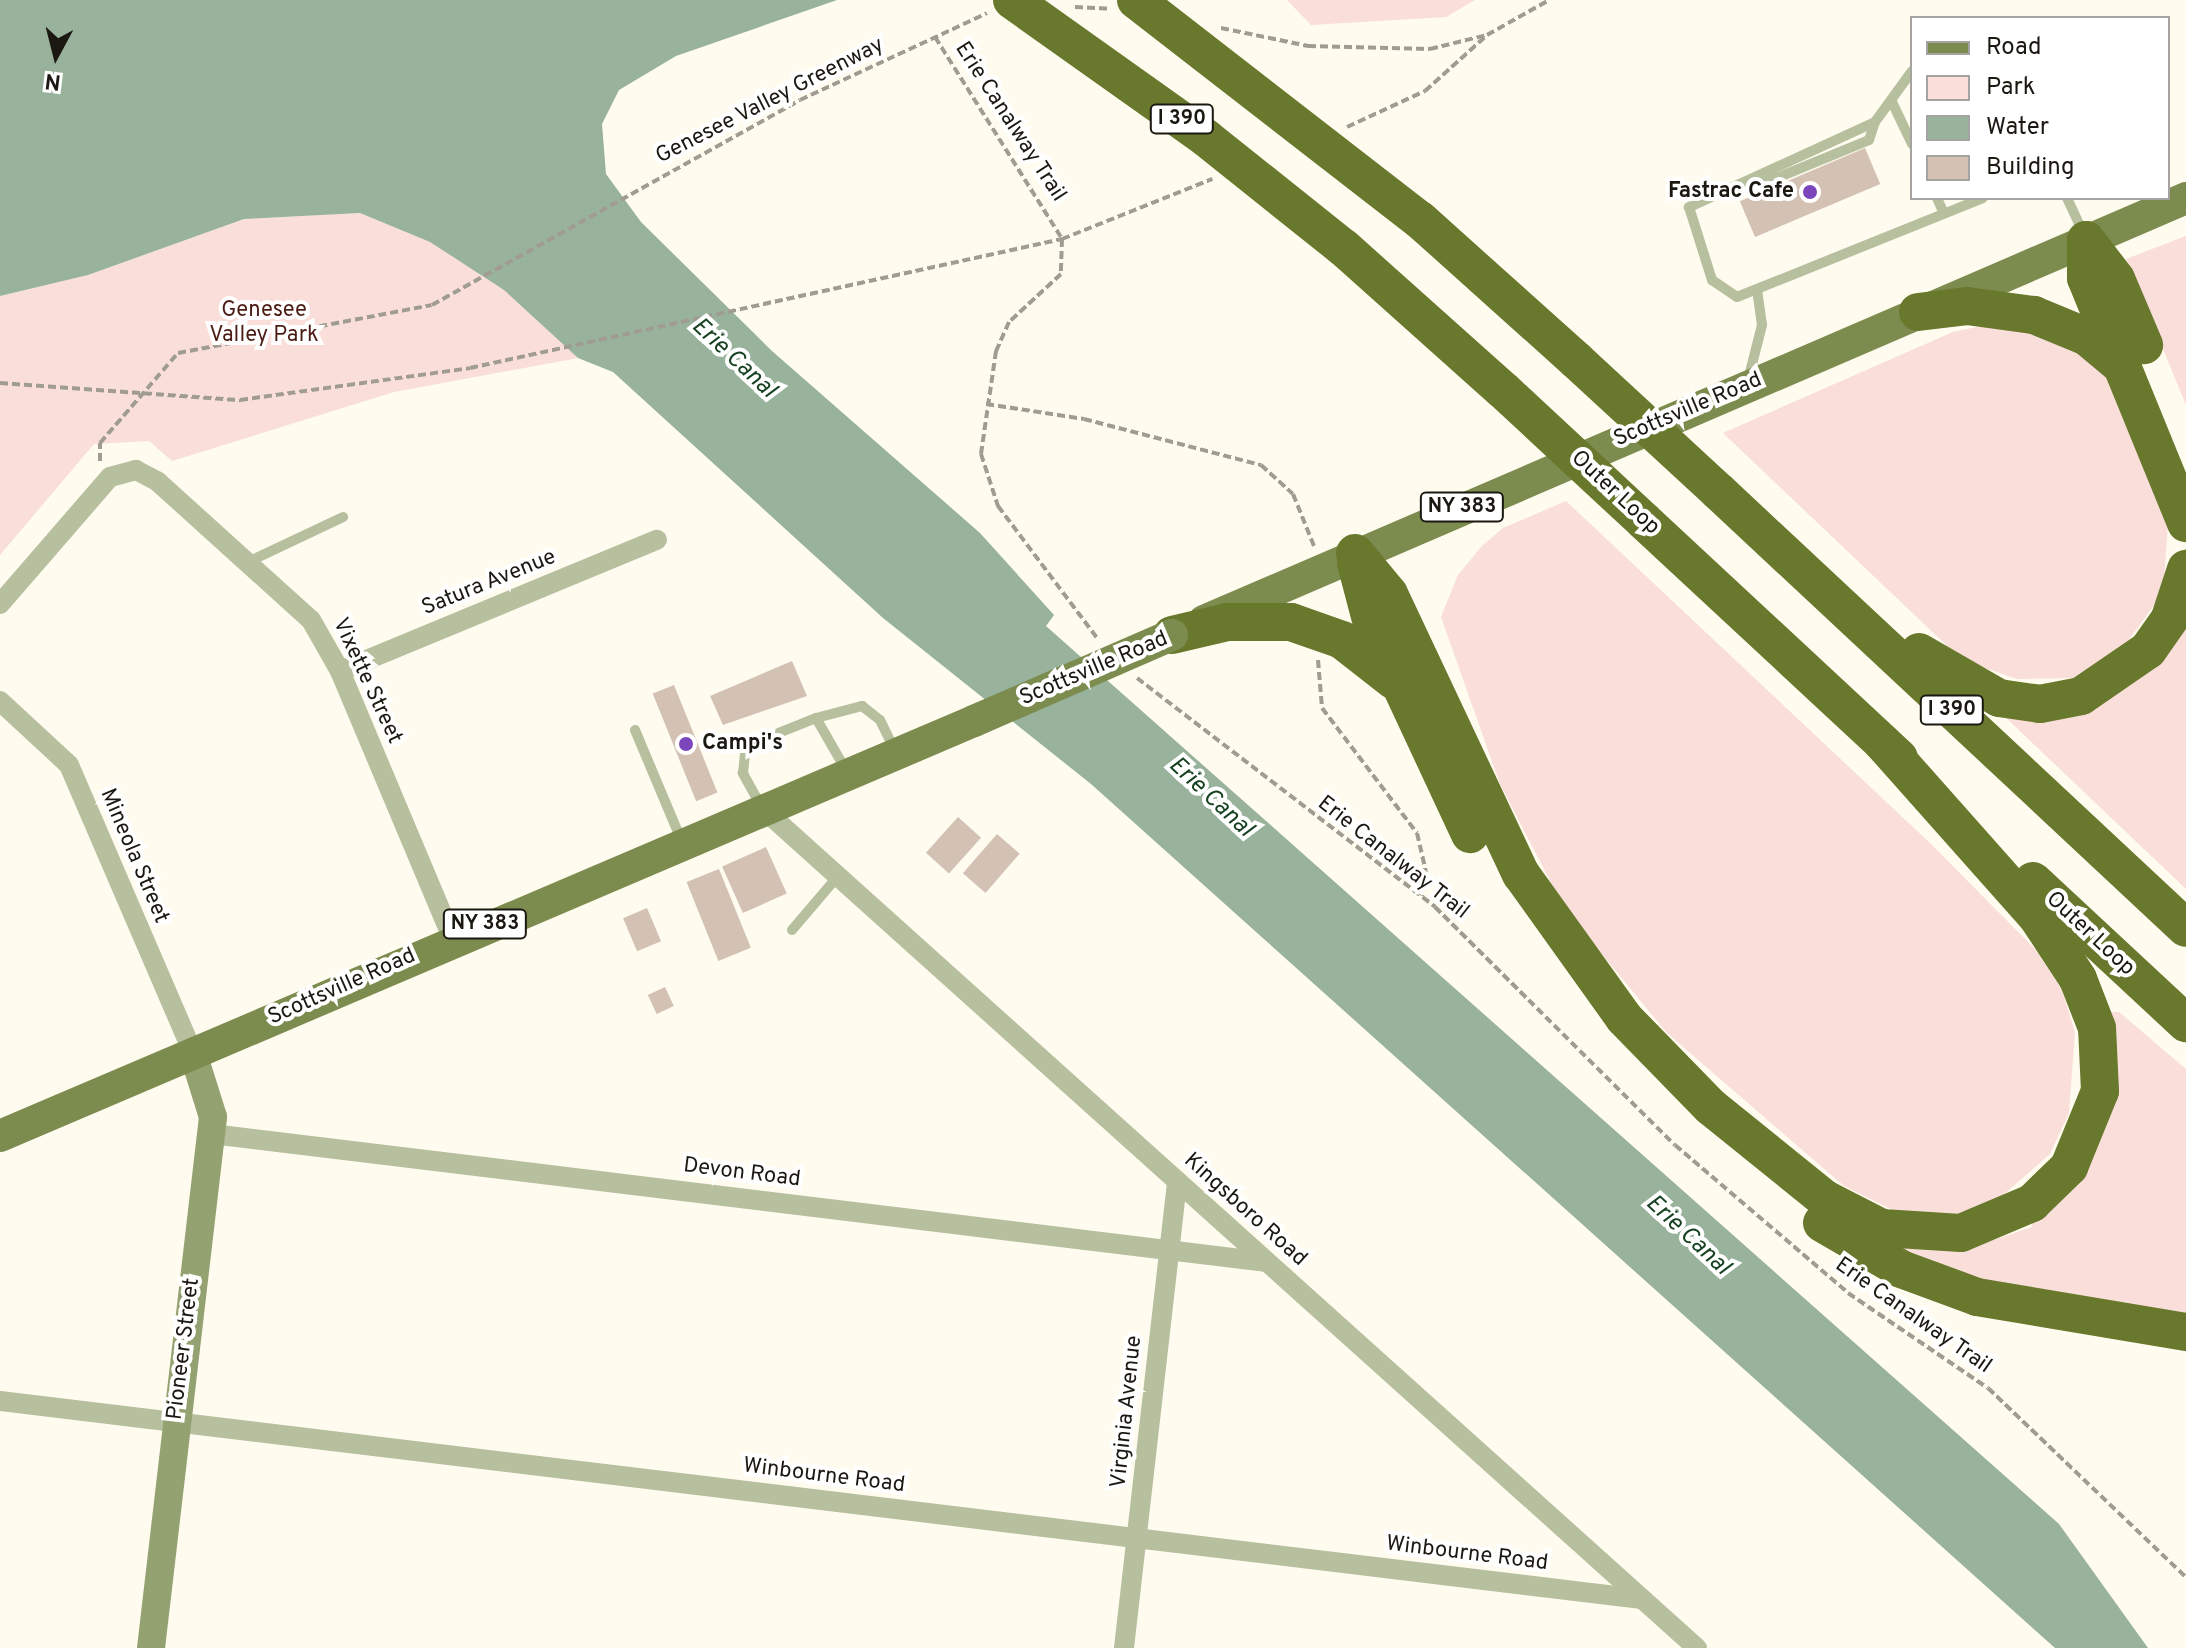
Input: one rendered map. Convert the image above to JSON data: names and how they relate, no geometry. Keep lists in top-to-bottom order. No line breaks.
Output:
{"streets":{"highway":["I 390","Outer Loop"],"main road":["Scottsville Road","NY 383"],"street":["Satura Avenue","Vixette Street","Mineola Street","Devon Road","Kingsboro Road","Pioneer Street","Virginia Avenue","Winbourne Road"],"path":["Genesee Valley Greenway","Erie Canalway Trail"]},"crossings":[["Genesee Valley Greenway","Erie Canalway Trail"],["Genesee Valley Greenway","Outer Loop"],["Genesee Valley Greenway","Vixette Street"],["Scottsville Road","Vixette Street"],["Scottsville Road","Mineola Street"],["Scottsville Road","Kingsboro Road"],["Scottsville Road","Pioneer Street"],["Satura Avenue","Vixette Street"],["Mineola Street","Pioneer Street"],["Devon Road","Kingsboro Road"],["Devon Road","Pioneer Street"],["Devon Road","Virginia Avenue"],["Kingsboro Road","Virginia Avenue"],["Kingsboro Road","Winbourne Road"],["Pioneer Street","Winbourne Road"],["Virginia Avenue","Winbourne Road"]],"water":["Erie Canal"],"parks":["Genesee Valley Park"],"places":["Fastrac Cafe","Campi's"],"legend":["Road","Park","Water","Building"],"north":"bottom"}
